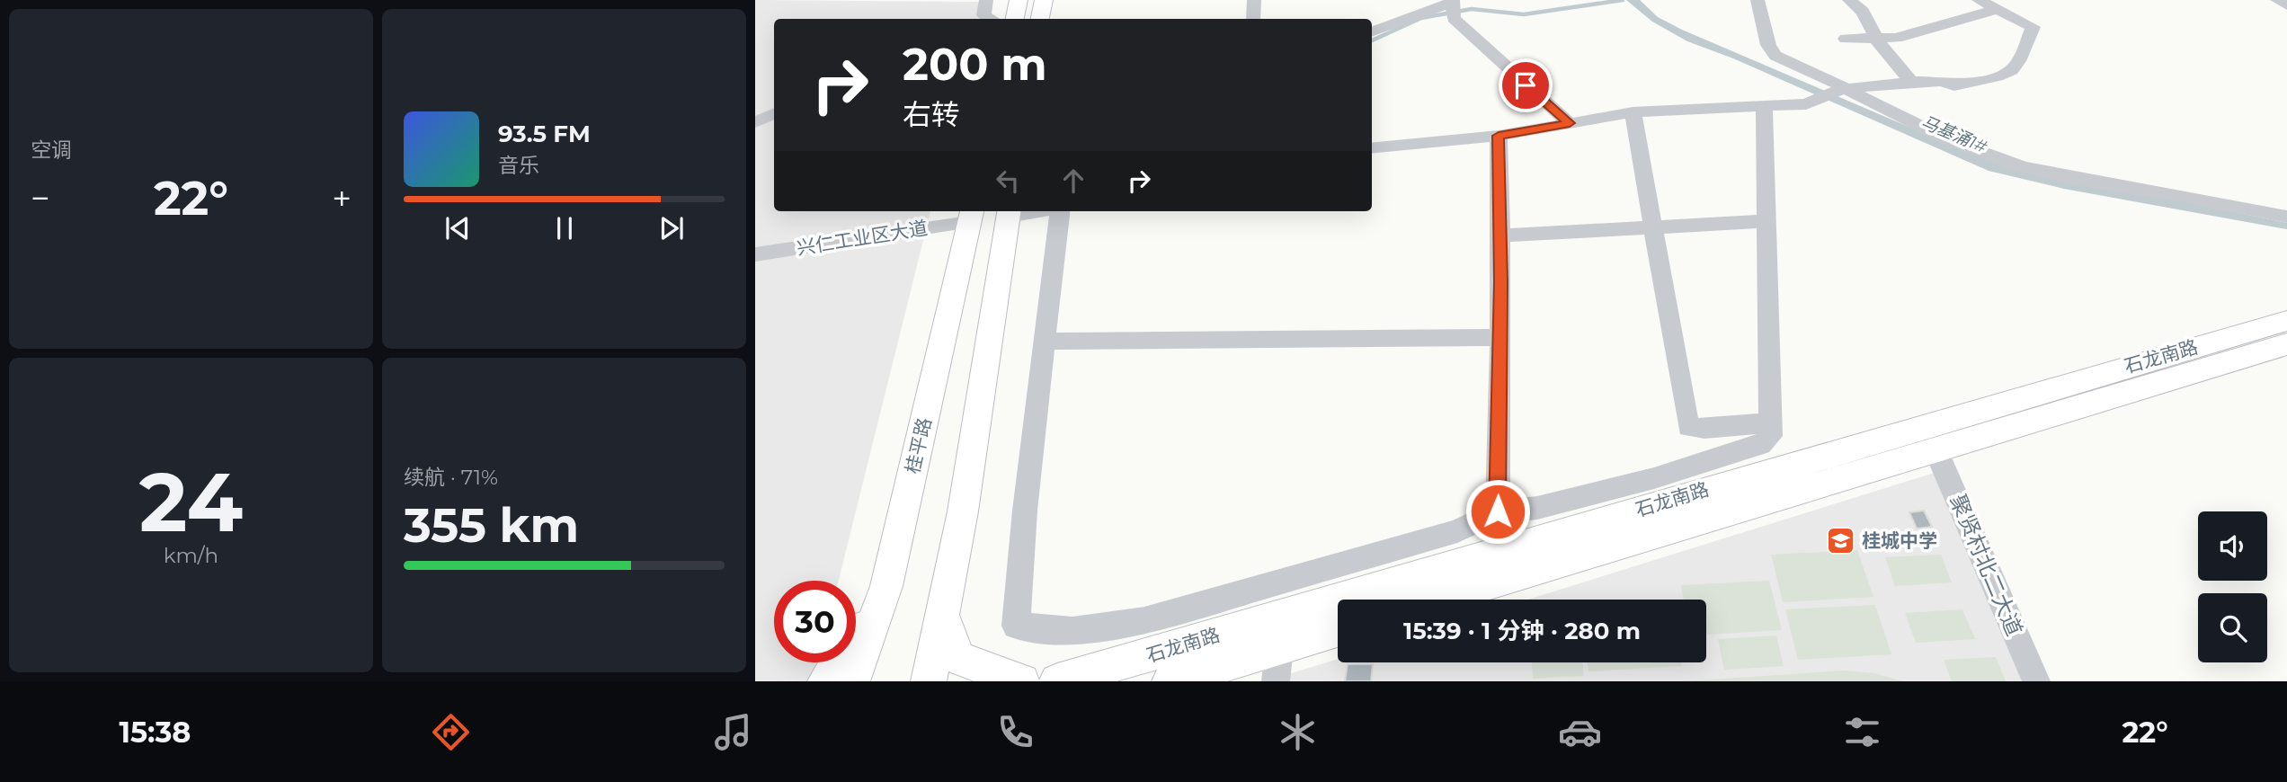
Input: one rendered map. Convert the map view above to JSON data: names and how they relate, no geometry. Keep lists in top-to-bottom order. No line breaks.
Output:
{"streets":{"main road":["石龙南路","桂平路"],"street":["兴仁工业区大道","聚贤村北二大道"]},"crossings":[["兴仁工业区大道","桂平路"],["石龙南路","聚贤村北二大道"]],"water":["马基涌1#"],"places":{"school or university":["桂城中学"]},"page":{"tile":["空调",["24","km/h"],["续航 · 71%","355 km"]],"turn":["200 m","右转"],"song":["93.5 FM","音乐"],"heat":["−","22°","+"],"limit":"30","trip":"15:39 · 1 分钟 · 280 m","tabs":["15:38","22°"]}}
